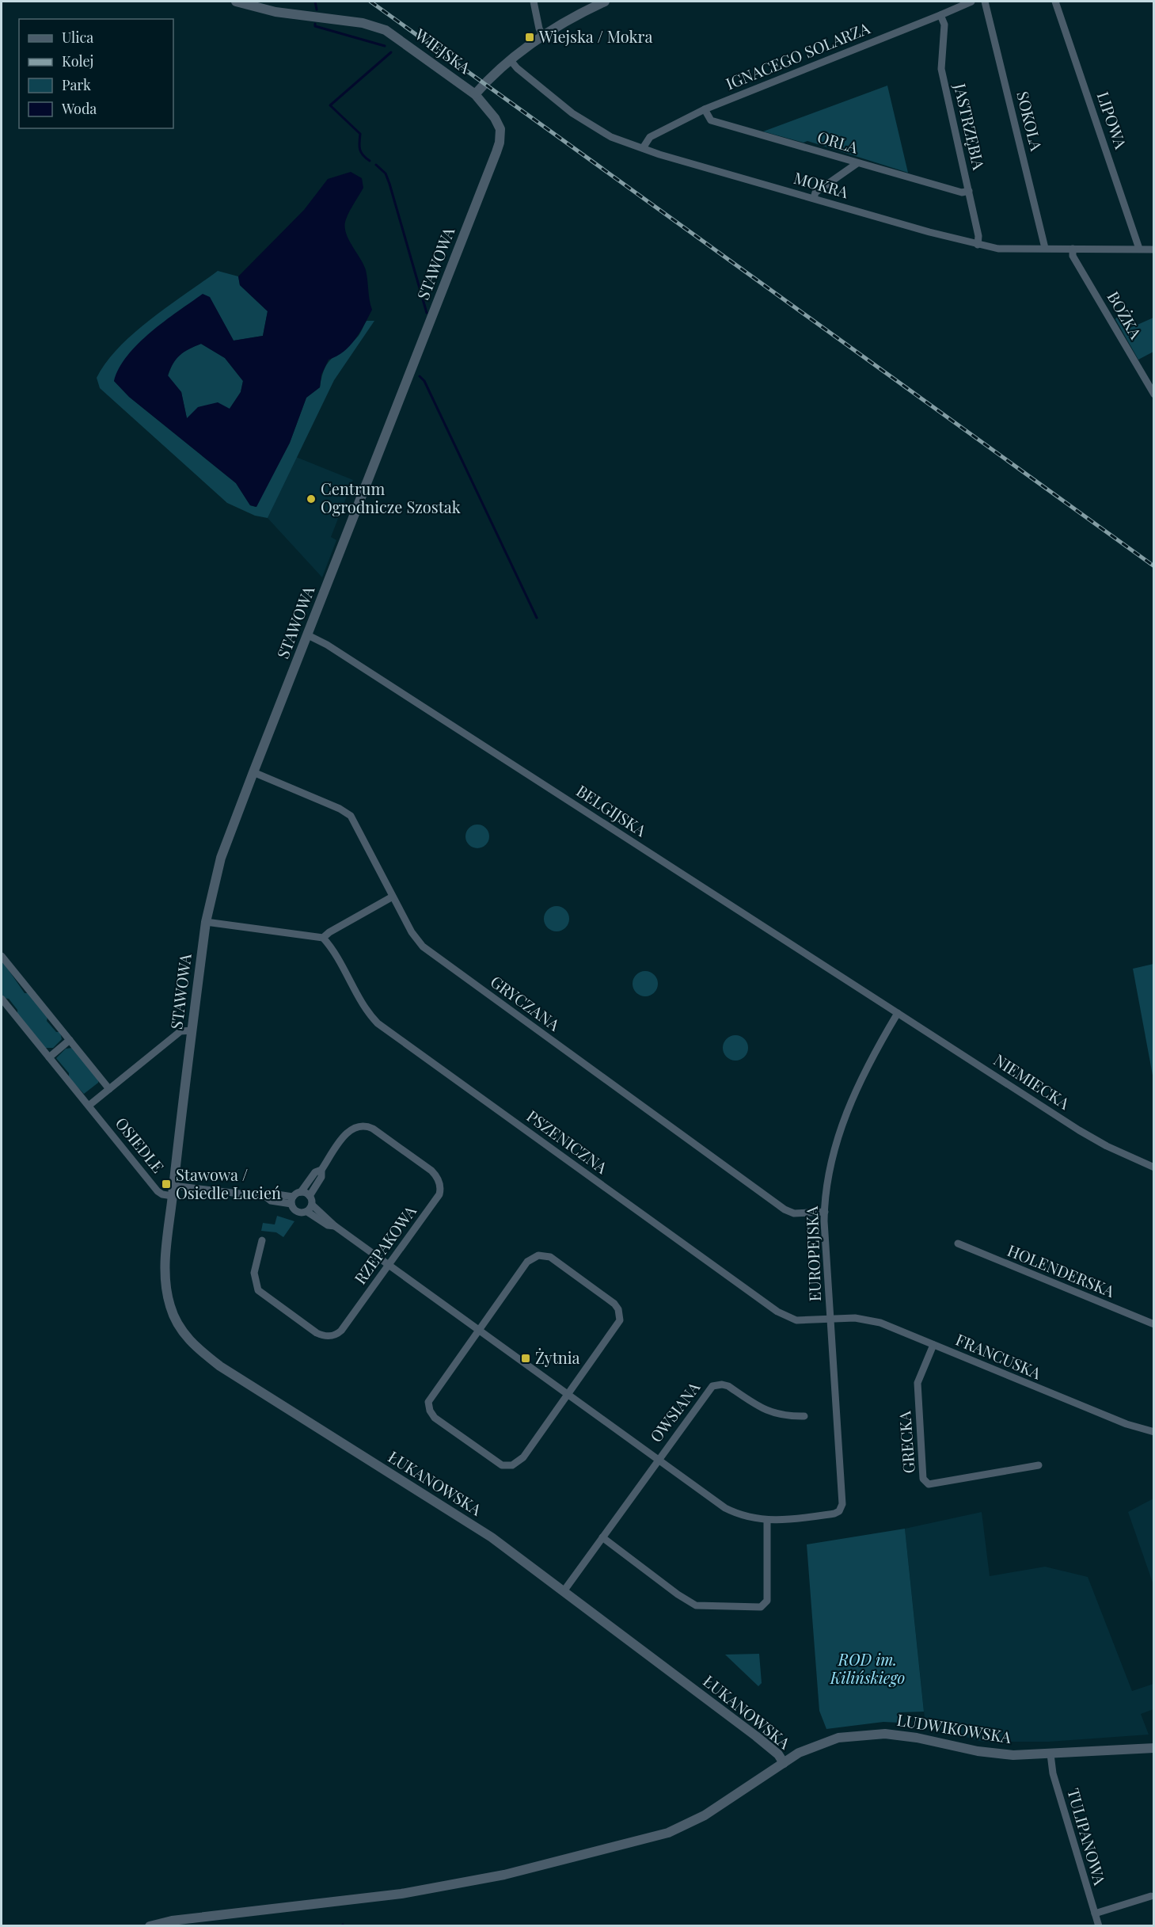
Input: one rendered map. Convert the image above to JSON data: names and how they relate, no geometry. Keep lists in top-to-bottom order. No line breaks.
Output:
{"streets":{"street":["WIEJSKA","IGNACEGO SOLARZA","LIPOWA","SOKOLA","JASTRZĘBIA","ORLA","MOKRA","STAWOWA","BOŻKA","BELGIJSKA","GRYCZANA","NIEMIECKA","PSZENICZNA","OSIEDLE","RZEPAKOWA","EUROPEJSKA","HOLENDERSKA","FRANCUSKA","OWSIANA","GRECKA","ŁUKANOWSKA","LUDWIKOWSKA","TULIPANOWA"]},"crossings":[["WIEJSKA","MOKRA"],["WIEJSKA","STAWOWA"],["IGNACEGO SOLARZA","JASTRZĘBIA"],["IGNACEGO SOLARZA","ORLA"],["IGNACEGO SOLARZA","MOKRA"],["LIPOWA","MOKRA"],["SOKOLA","MOKRA"],["JASTRZĘBIA","ORLA"],["JASTRZĘBIA","MOKRA"],["MOKRA","BOŻKA"],["STAWOWA","BELGIJSKA"],["STAWOWA","GRYCZANA"],["STAWOWA","ŁUKANOWSKA"],["BELGIJSKA","NIEMIECKA"],["BELGIJSKA","EUROPEJSKA"],["GRYCZANA","EUROPEJSKA"],["NIEMIECKA","EUROPEJSKA"],["PSZENICZNA","EUROPEJSKA"],["PSZENICZNA","FRANCUSKA"],["OSIEDLE","ŁUKANOWSKA"],["EUROPEJSKA","FRANCUSKA"],["FRANCUSKA","GRECKA"],["OWSIANA","ŁUKANOWSKA"],["ŁUKANOWSKA","LUDWIKOWSKA"],["LUDWIKOWSKA","TULIPANOWA"]],"parks":["ROD im. Kilińskiego"],"places":{"transit":["Wiejska / Mokra","Stawowa / Osiedle Lucień","Żytnia"],"other":["Centrum Ogrodnicze Szostak"]},"legend":["Ulica","Kolej","Park","Woda"]}
